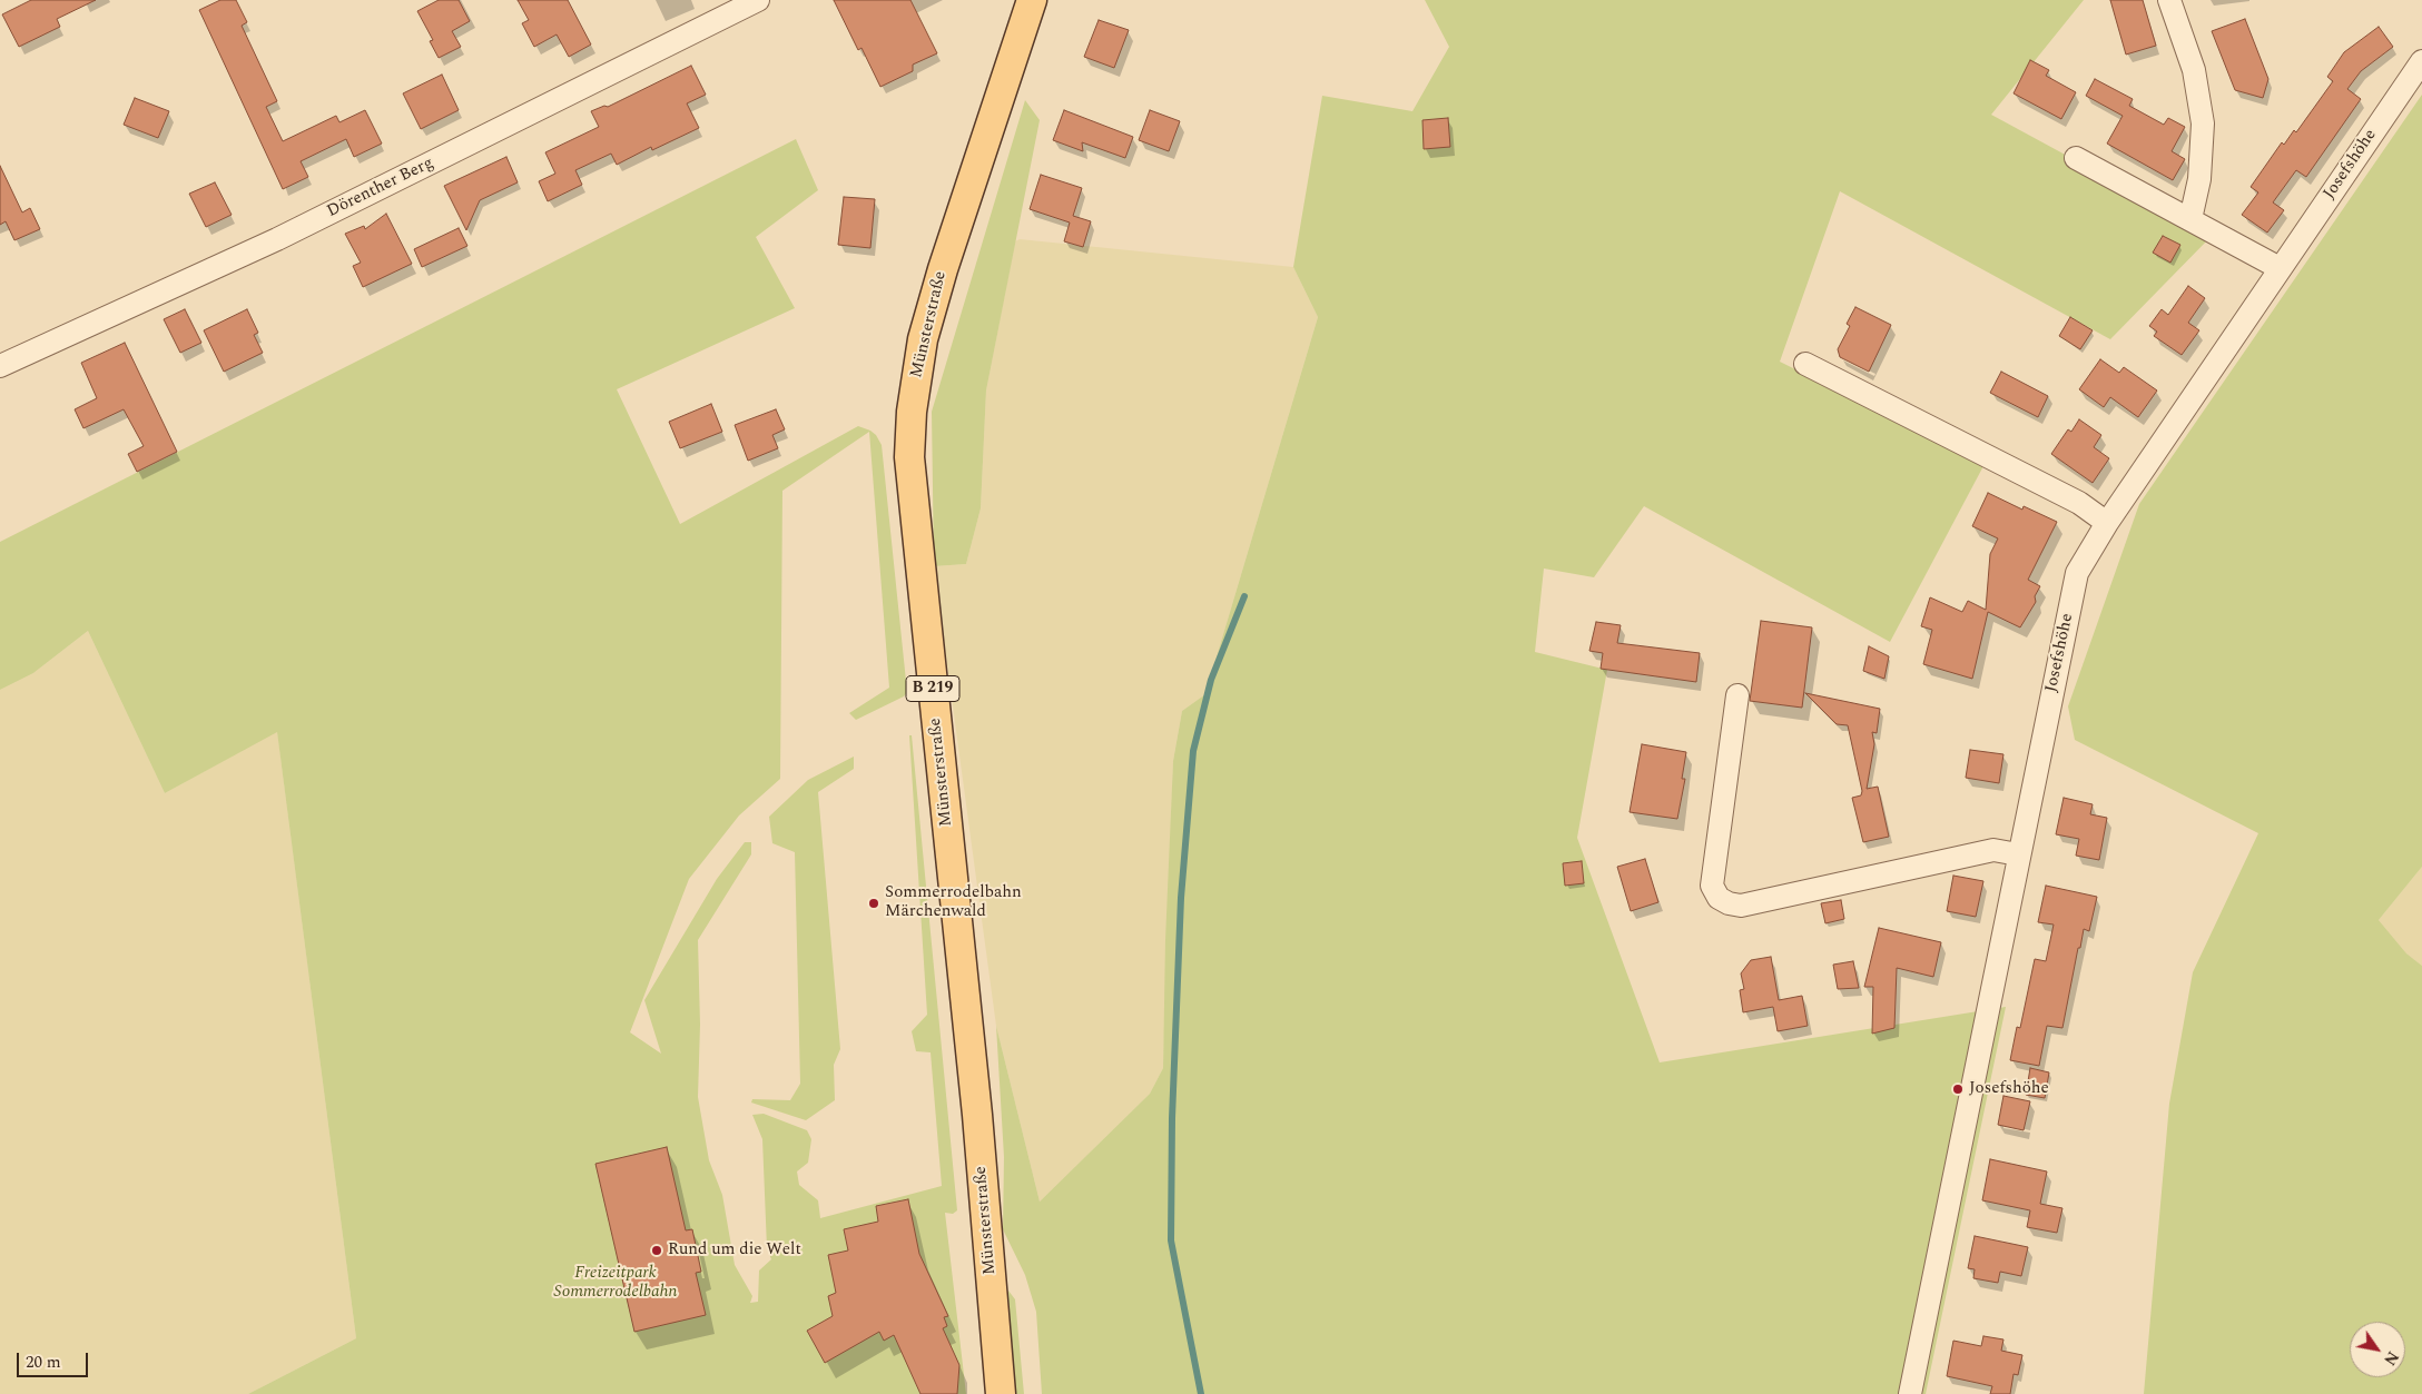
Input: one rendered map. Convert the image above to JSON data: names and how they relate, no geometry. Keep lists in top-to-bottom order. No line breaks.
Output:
{"streets":{"main road":["Münsterstraße","B 219"],"street":["Josefshöhe","Dörenther Berg"]},"parks":["Freizeitpark Sommerrodelbahn"],"places":["Sommerrodelbahn Märchenwald","Josefshöhe","Rund um die Welt"],"scale_bar":"20 m","north":"bottom right"}
